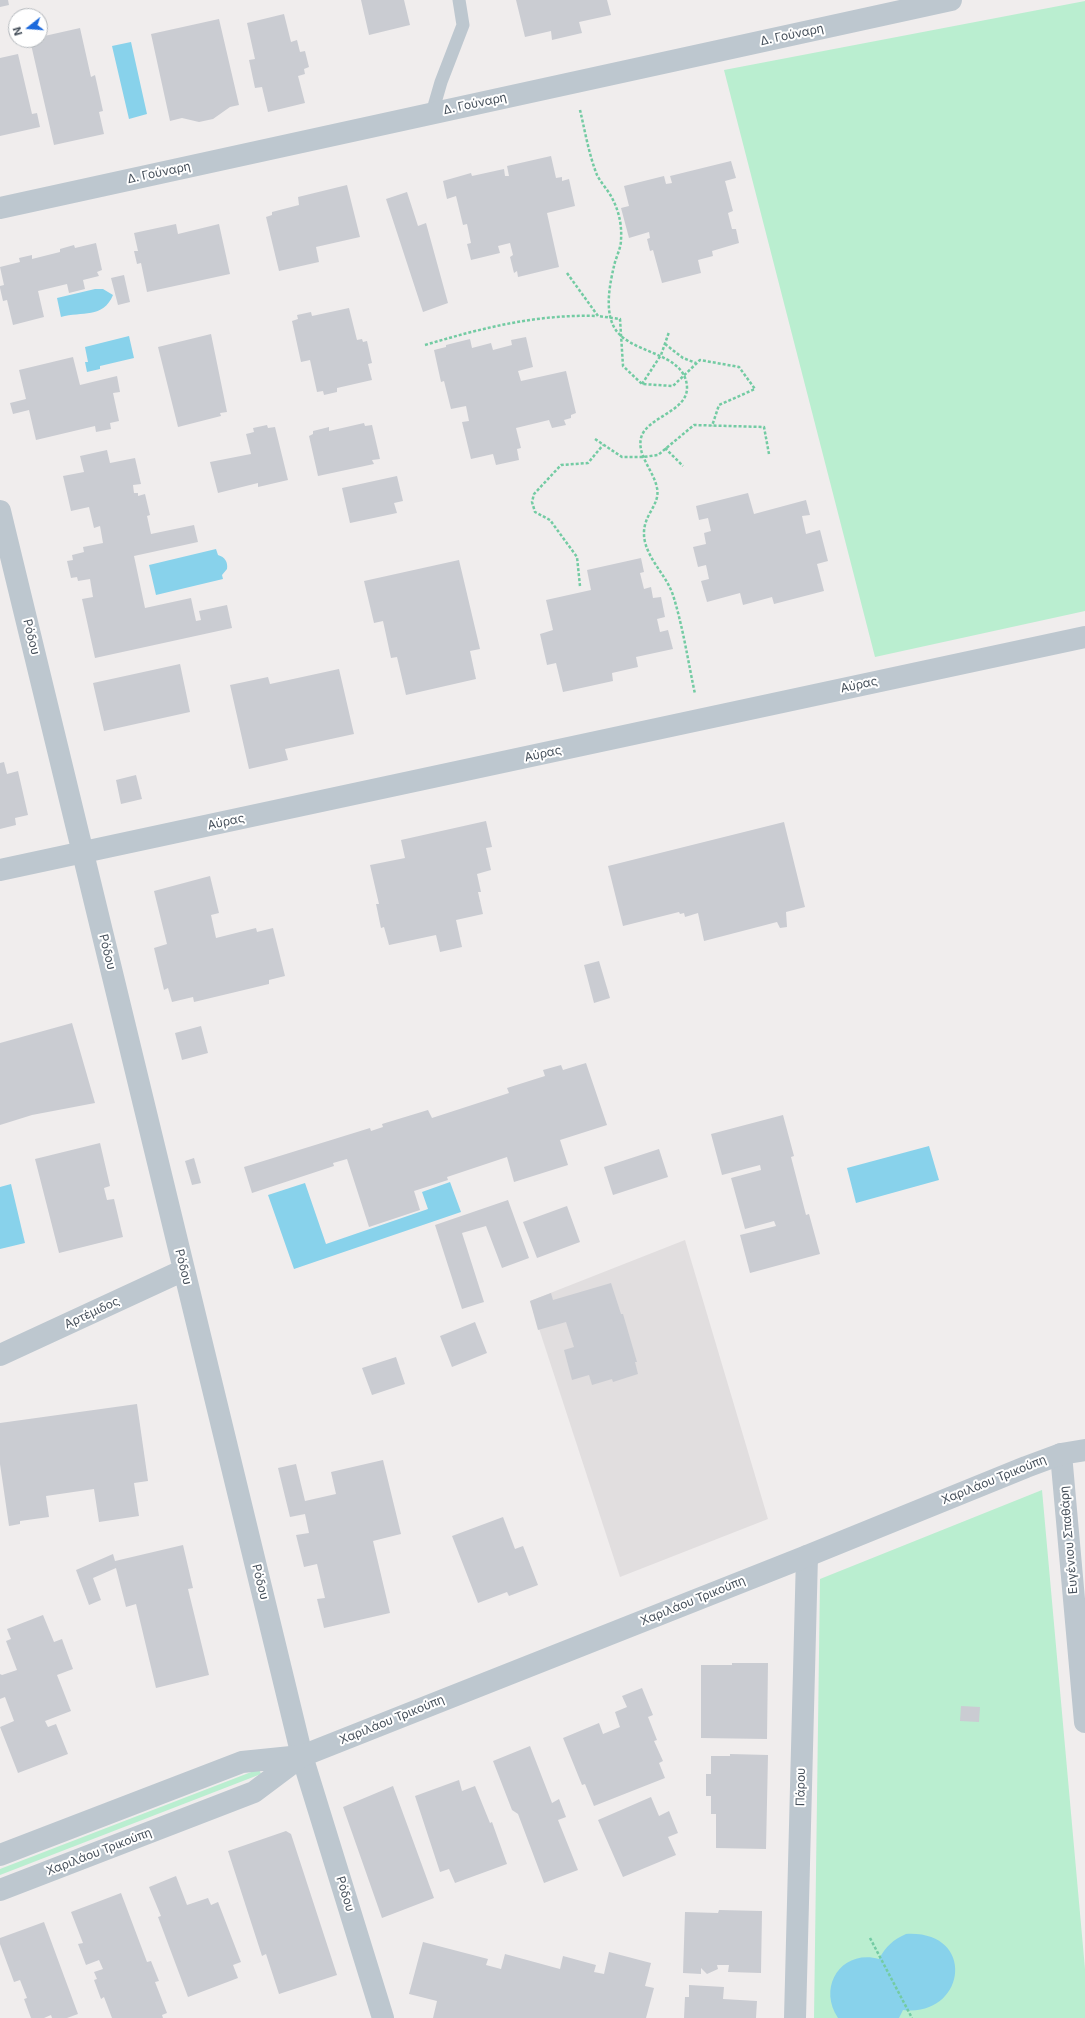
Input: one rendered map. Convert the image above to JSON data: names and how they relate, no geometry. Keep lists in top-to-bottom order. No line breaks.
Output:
{"streets":{"street":["Δ. Γούναρη","Ρόδου","Αύρας","Αρτέμιδος","Χαριλάου Τρικούπη","Ευγένιου Σπαθάρη","Πάρου"]},"crossings":[["Ρόδου","Αύρας"],["Ρόδου","Αρτέμιδος"],["Ρόδου","Χαριλάου Τρικούπη"],["Χαριλάου Τρικούπη","Ευγένιου Σπαθάρη"],["Χαριλάου Τρικούπη","Πάρου"]],"north":"left"}
